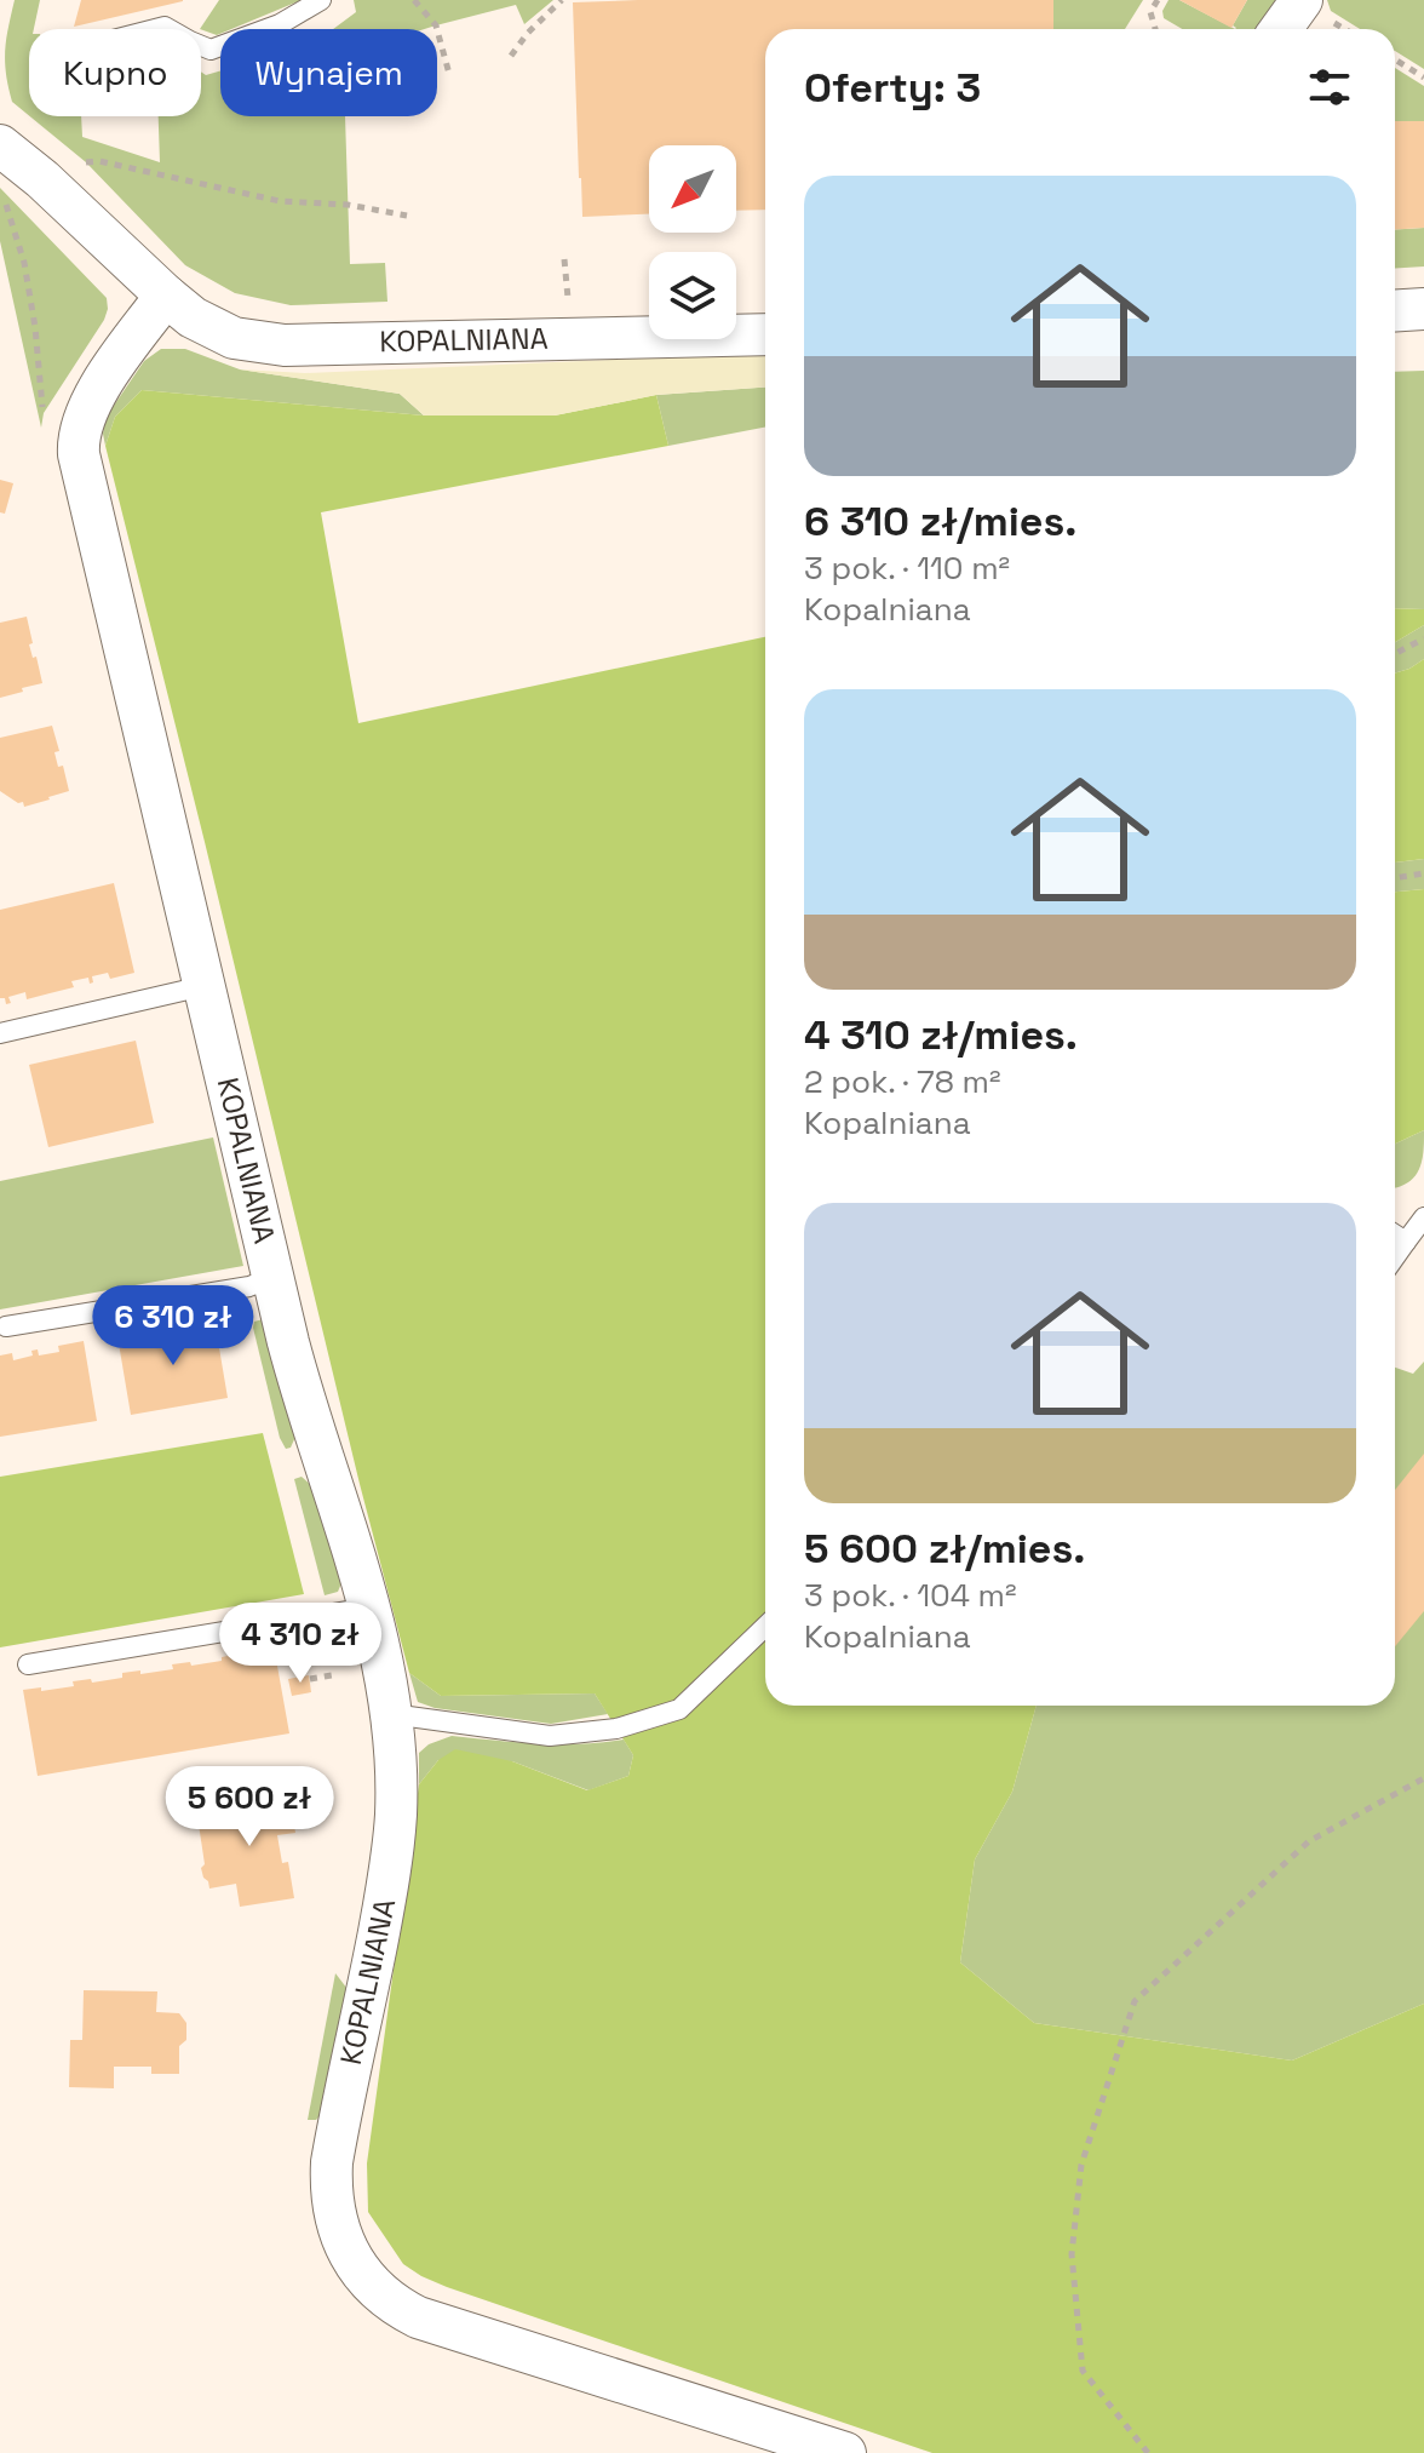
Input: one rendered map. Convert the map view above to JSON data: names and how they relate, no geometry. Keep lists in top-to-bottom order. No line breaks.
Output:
{"streets":{"street":["KOPALNIANA"]},"north":"bottom left","page":{"chip":["Kupno","Wynajem"],"heading":"Oferty: 3","list":[{"name":"6 310 zł/mies.","note":"3 pok. · 110 m² · Kopalniana"},{"name":"4 310 zł/mies.","note":"2 pok. · 78 m² · Kopalniana"},{"name":"5 600 zł/mies.","note":"3 pok. · 104 m² · Kopalniana"}],"price":["6 310 zł","4 310 zł","5 600 zł"]}}
